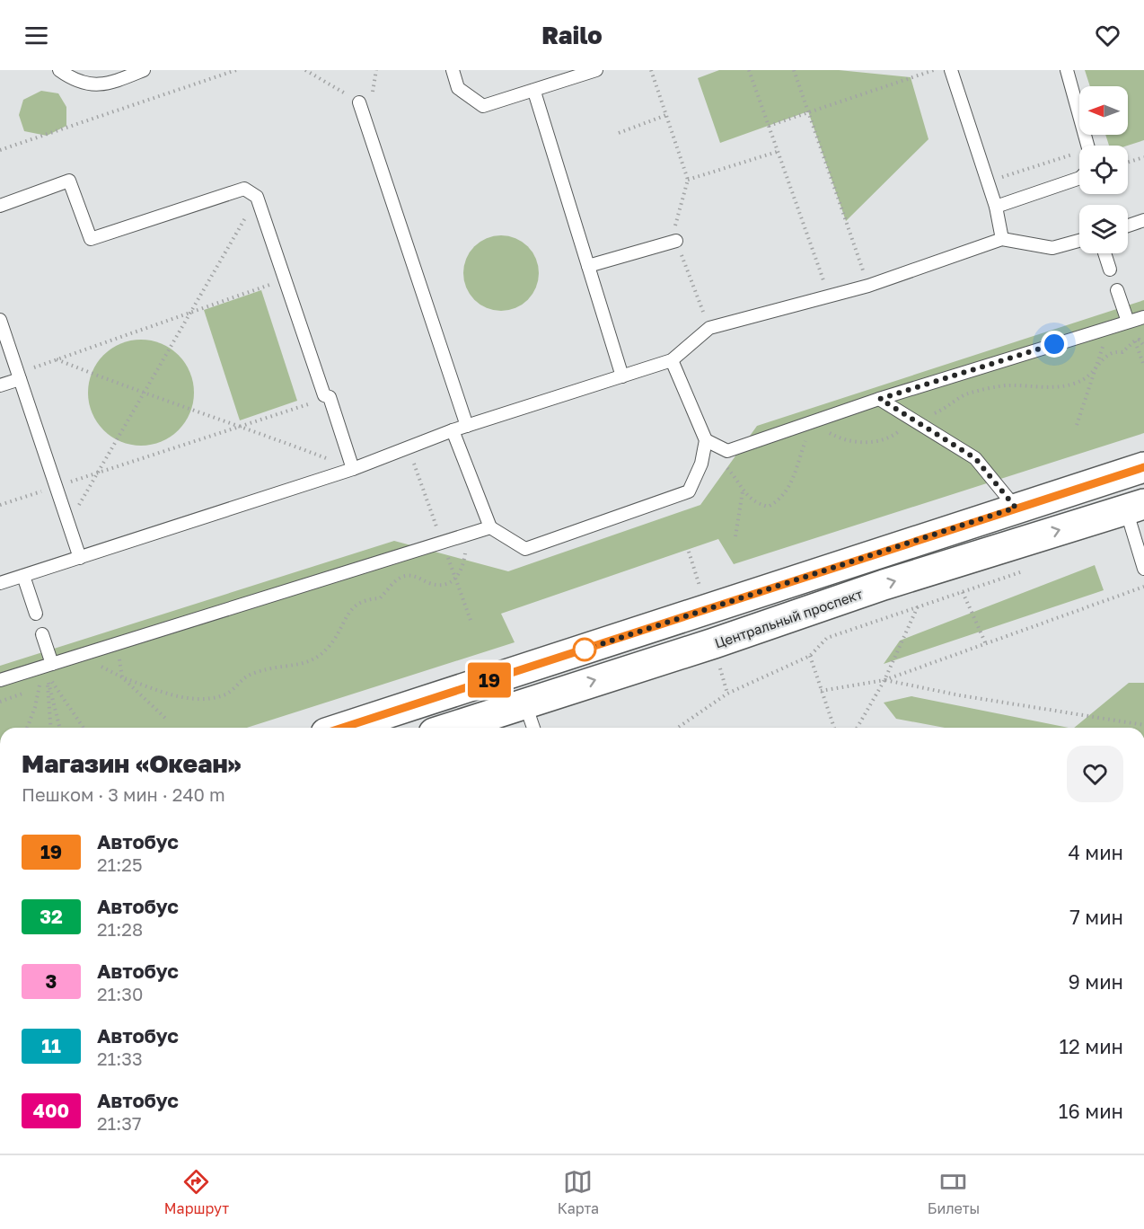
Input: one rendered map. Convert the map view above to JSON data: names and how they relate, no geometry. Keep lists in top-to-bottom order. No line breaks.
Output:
{"streets":{"main road":["Центральный проспект"]},"lines":["bus line 19"],"north":"left","page":{"header":"Railo","on_map":"19","heading":["Магазин «Океан»","Пешком · 3 мин · 240 m"],"list":[{"mark":"19","name":"Автобус","note":"21:25","value":"4 мин"},{"mark":"32","name":"Автобус","note":"21:28","value":"7 мин"},{"mark":"3","name":"Автобус","note":"21:30","value":"9 мин"},{"mark":"11","name":"Автобус","note":"21:33","value":"12 мин"},{"mark":"400","name":"Автобус","note":"21:37","value":"16 мин"}],"tabs":["Маршрут","Карта","Билеты"]}}
